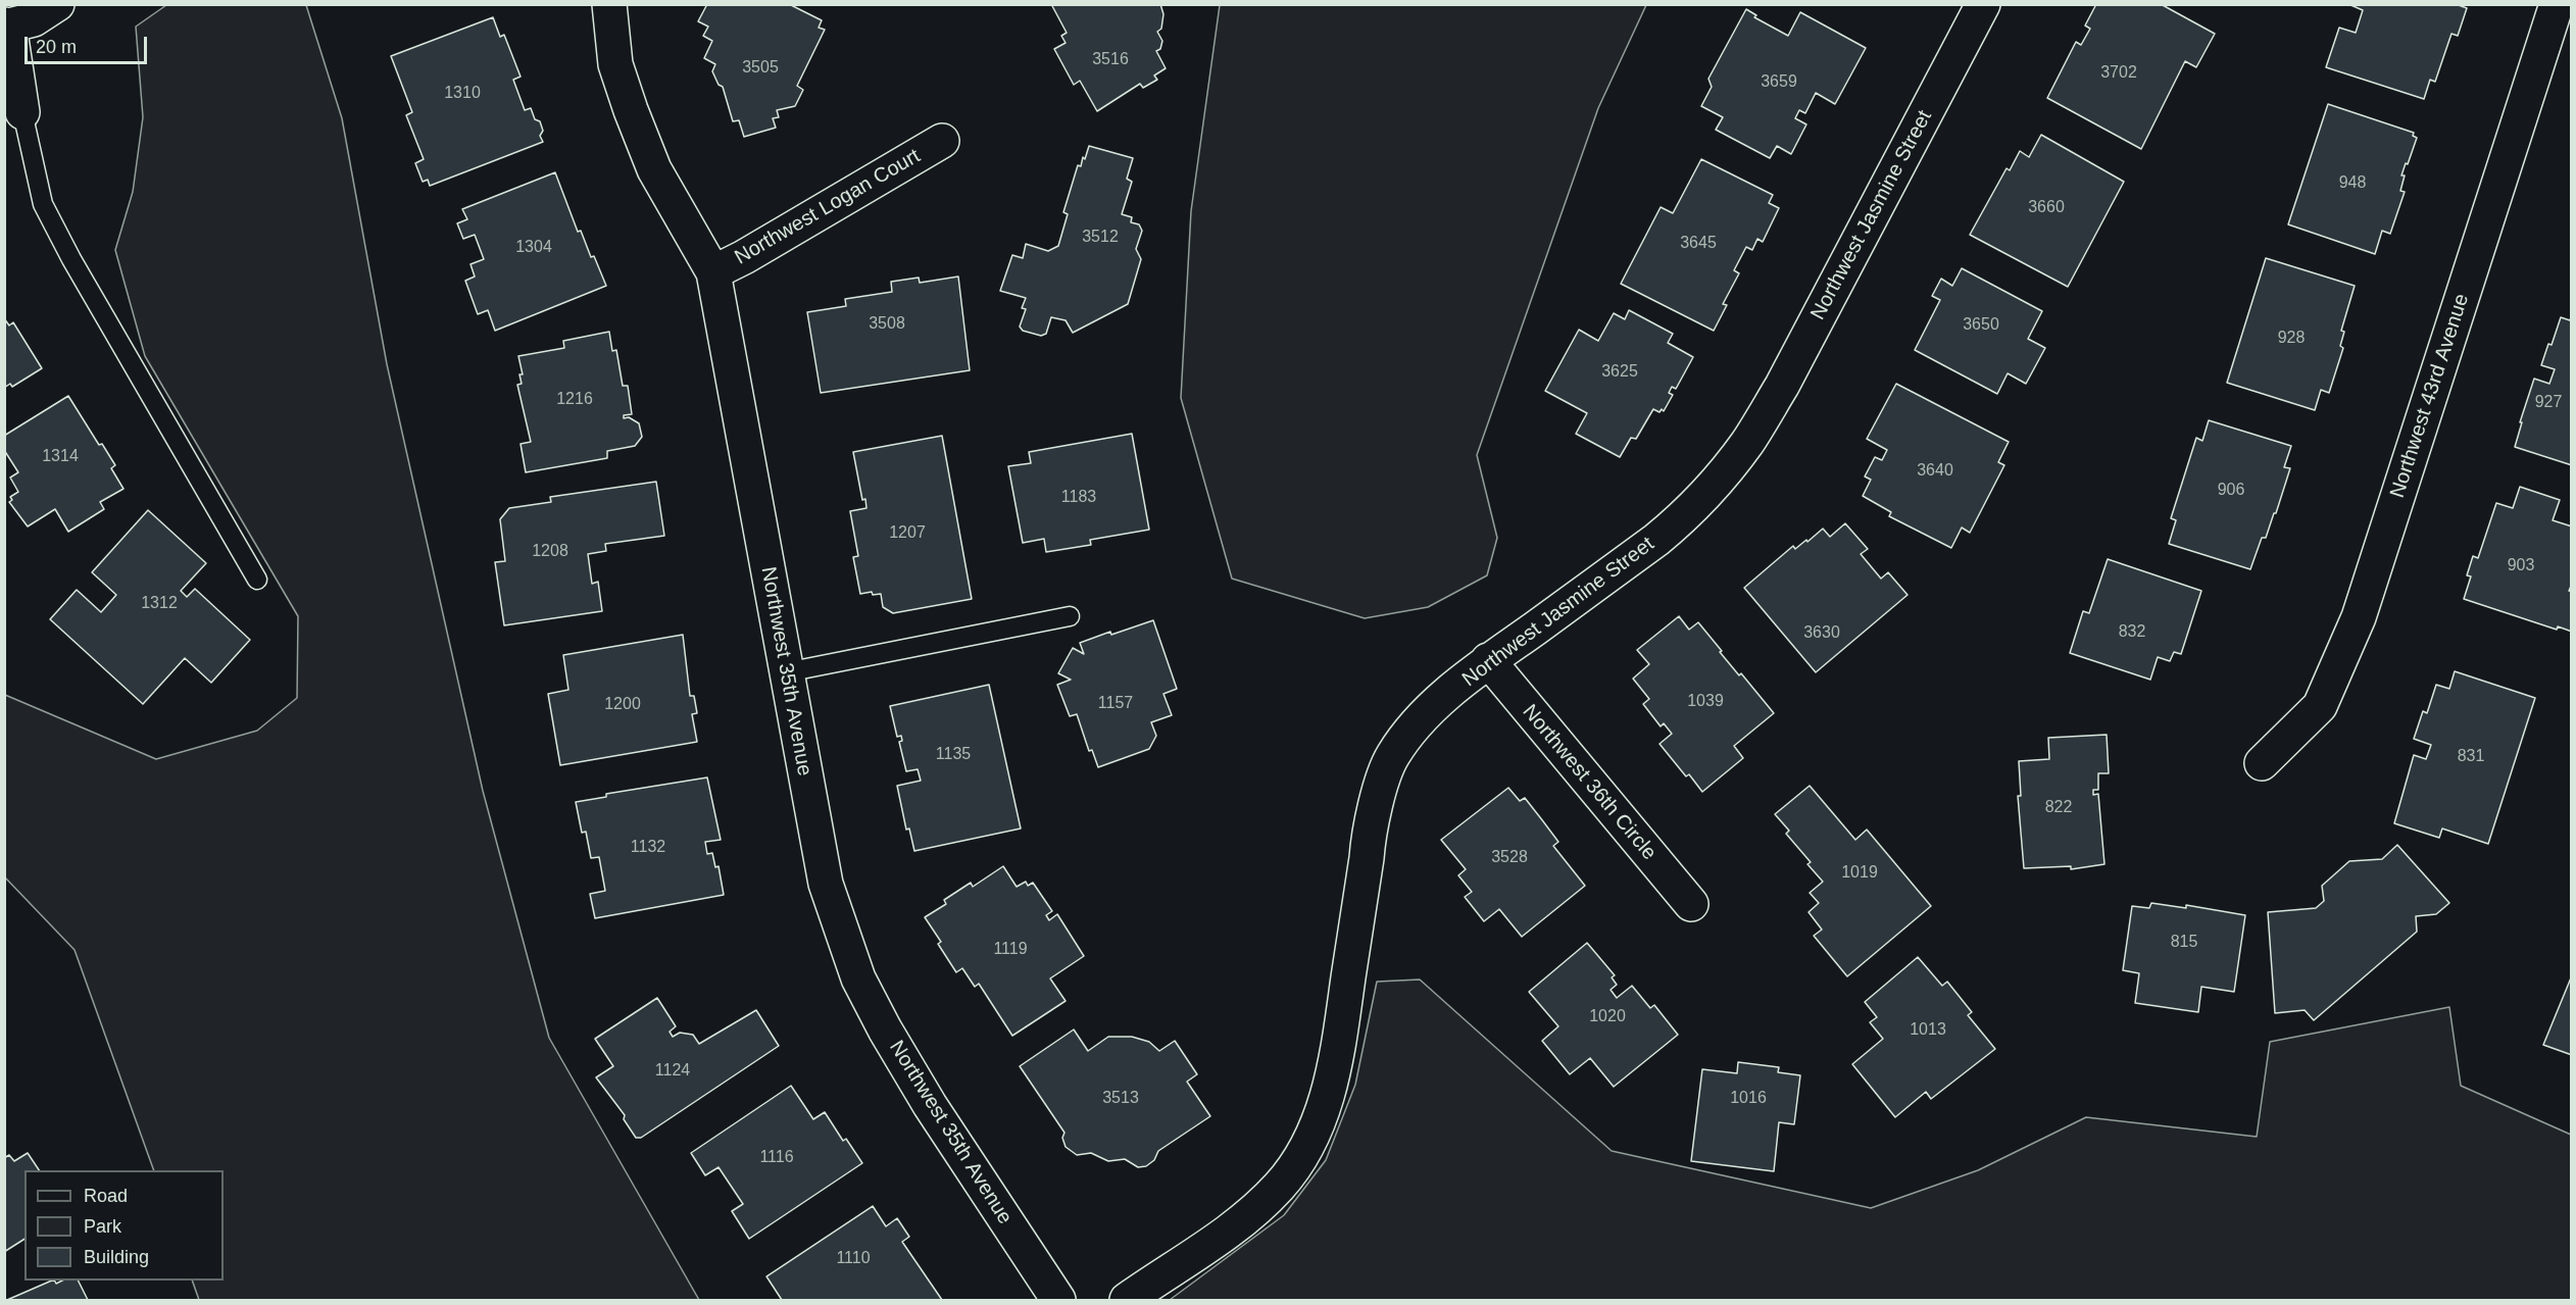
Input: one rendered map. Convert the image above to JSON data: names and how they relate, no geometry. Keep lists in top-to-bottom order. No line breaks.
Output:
{"streets":{"street":["Northwest Logan Court","Northwest Jasmine Street","Northwest 43rd Avenue","Northwest 35th Avenue","Northwest 36th Circle"]},"crossings":[["Northwest Logan Court","Northwest 35th Avenue"],["Northwest Jasmine Street","Northwest 36th Circle"]],"house_numbers":["3516","3505","3702","3659","1310","948","3660","3512","3645","1304","3508","3650","928","3625","1216","927","1314","3640","906","1183","1207","1208","903","1312","832","3630","1039","1157","1200","1135","831","822","1132","3528","1019","815","1119","1020","1013","1124","3513","1016","1116","1110"],"legend":["Road","Park","Building"],"scale_bar":"20 m"}
